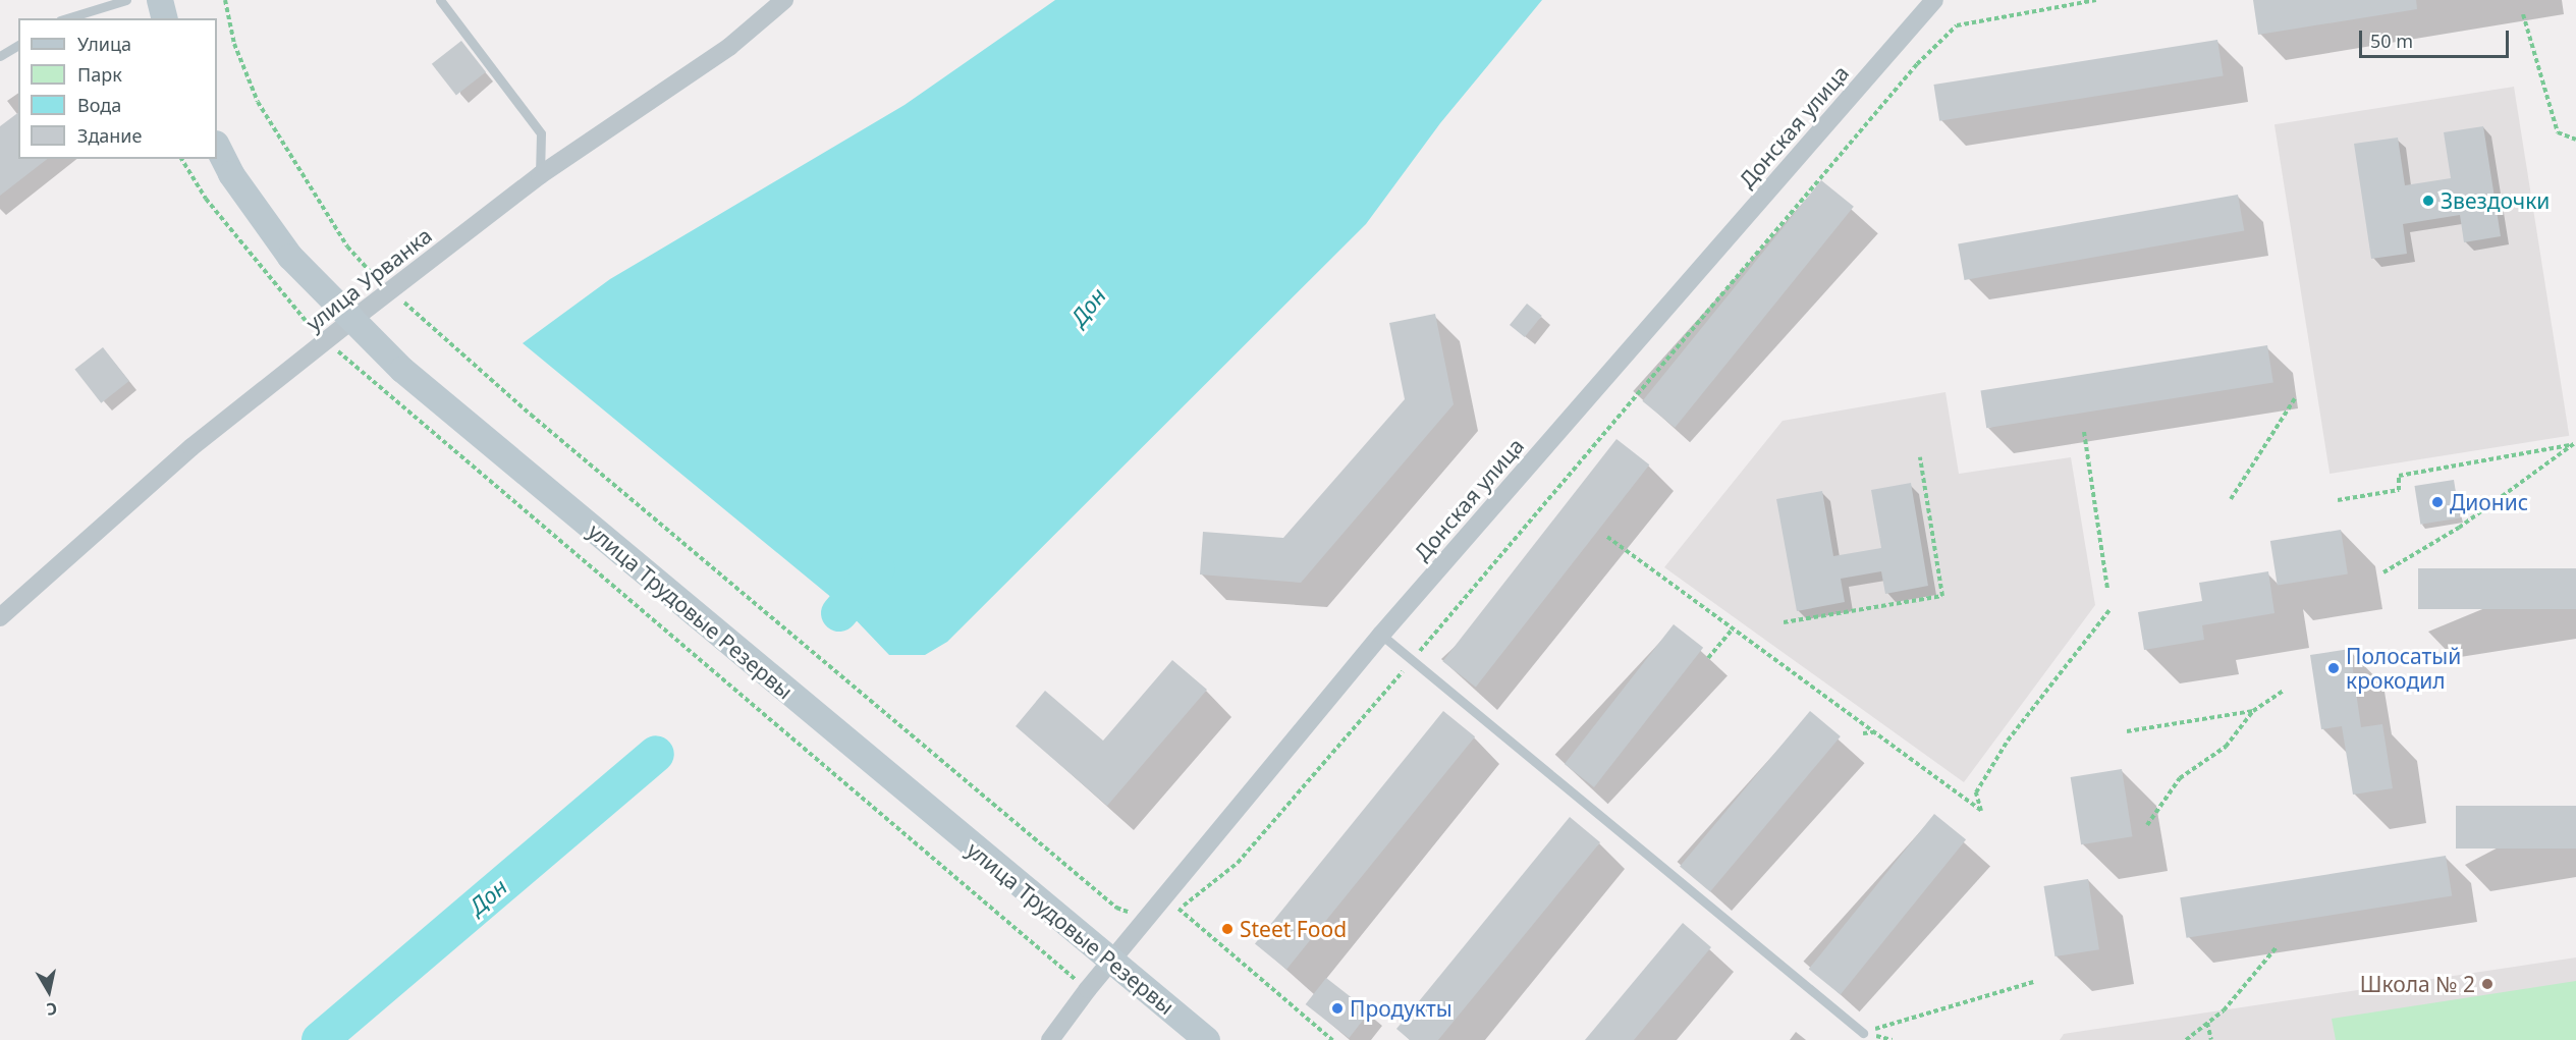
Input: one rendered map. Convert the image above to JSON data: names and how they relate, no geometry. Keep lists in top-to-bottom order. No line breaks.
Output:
{"streets":{"street":["Донская улица","улица Урванка","улица Трудовые Резервы"]},"crossings":[["Донская улица","улица Трудовые Резервы"],["улица Урванка","улица Трудовые Резервы"]],"water":["Дон"],"places":["Звездочки","Дионис","Полосатый крокодил","Steet Food","Школа № 2","Продукты"],"legend":["Улица","Парк","Вода","Здание"],"scale_bar":"50 m","north":"bottom"}
